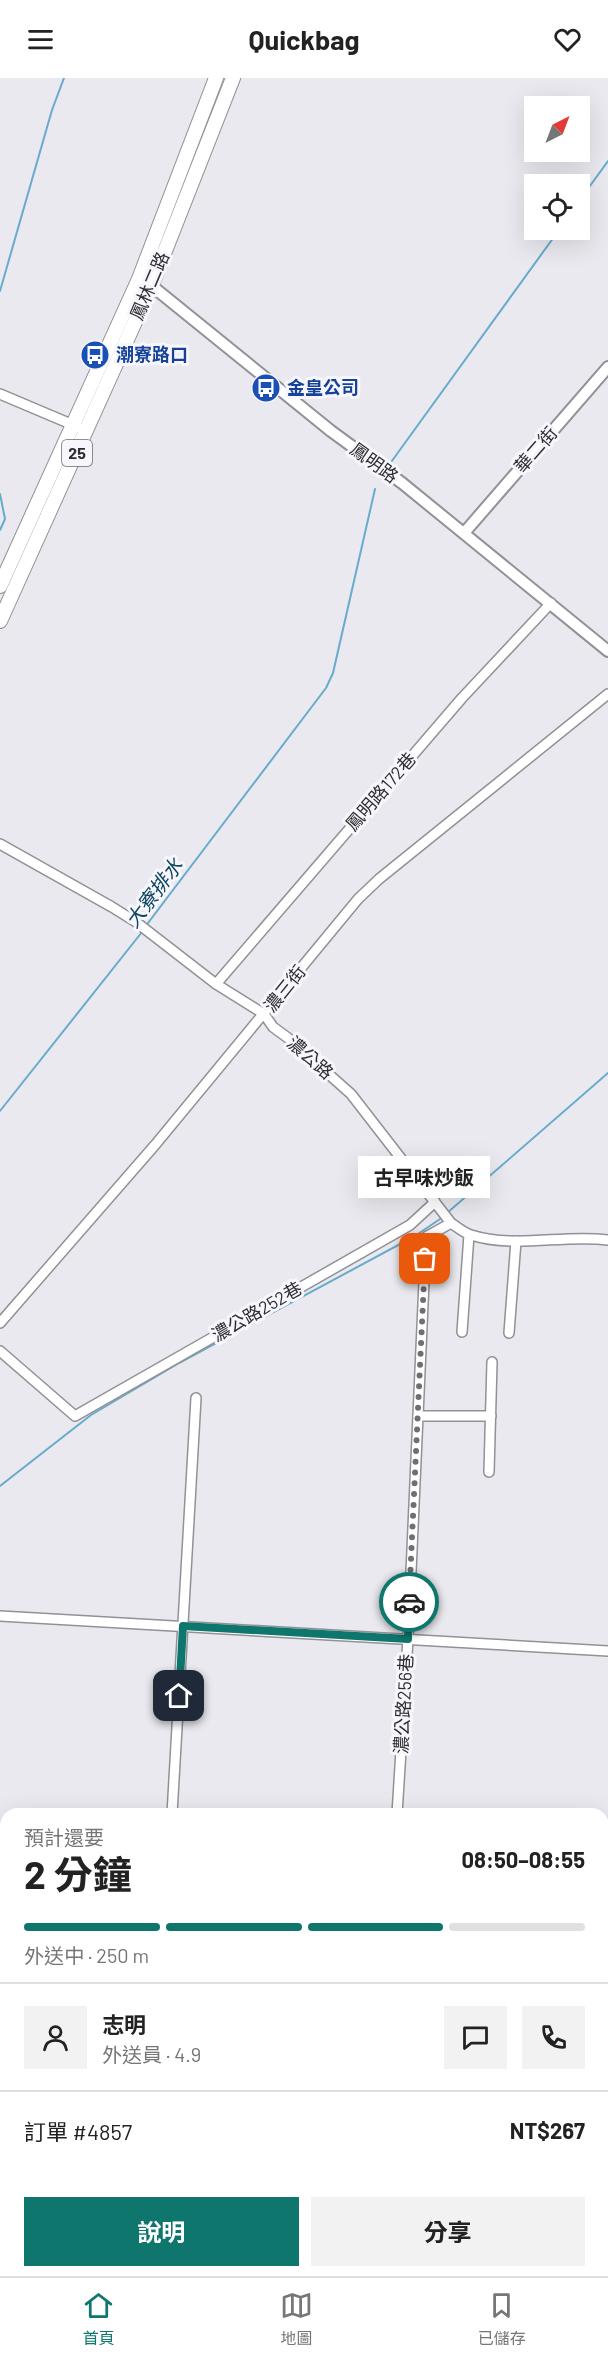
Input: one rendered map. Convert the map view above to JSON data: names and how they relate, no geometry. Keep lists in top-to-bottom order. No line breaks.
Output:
{"streets":{"main road":["鳳林二路","25"],"street":["華二街","鳳明路","鳳明路172巷","濃三街","濃公路","濃公路252巷","濃公路256巷"]},"crossings":[["鳳林二路","鳳明路"],["華二街","鳳明路"],["鳳明路","鳳明路172巷"],["鳳明路172巷","濃公路"],["濃三街","濃公路"],["濃公路","濃公路252巷"],["濃公路","濃公路256巷"]],"water":["大寮排水"],"places":{"bus stop":["潮寮路口","金皇公司"],"other":["古早味炒飯"]},"north":"top right","page":{"header":"Quickbag","bubble":"古早味炒飯","heading":["2 分鐘","預計還要","08:50–08:55"],"panel":["志明","外送員 · 4.9","訂單 #4857","NT$267"],"bar":"外送中 · 250 m","buttons":["說明","分享"],"tabs":["首頁","地圖","已儲存"]}}
